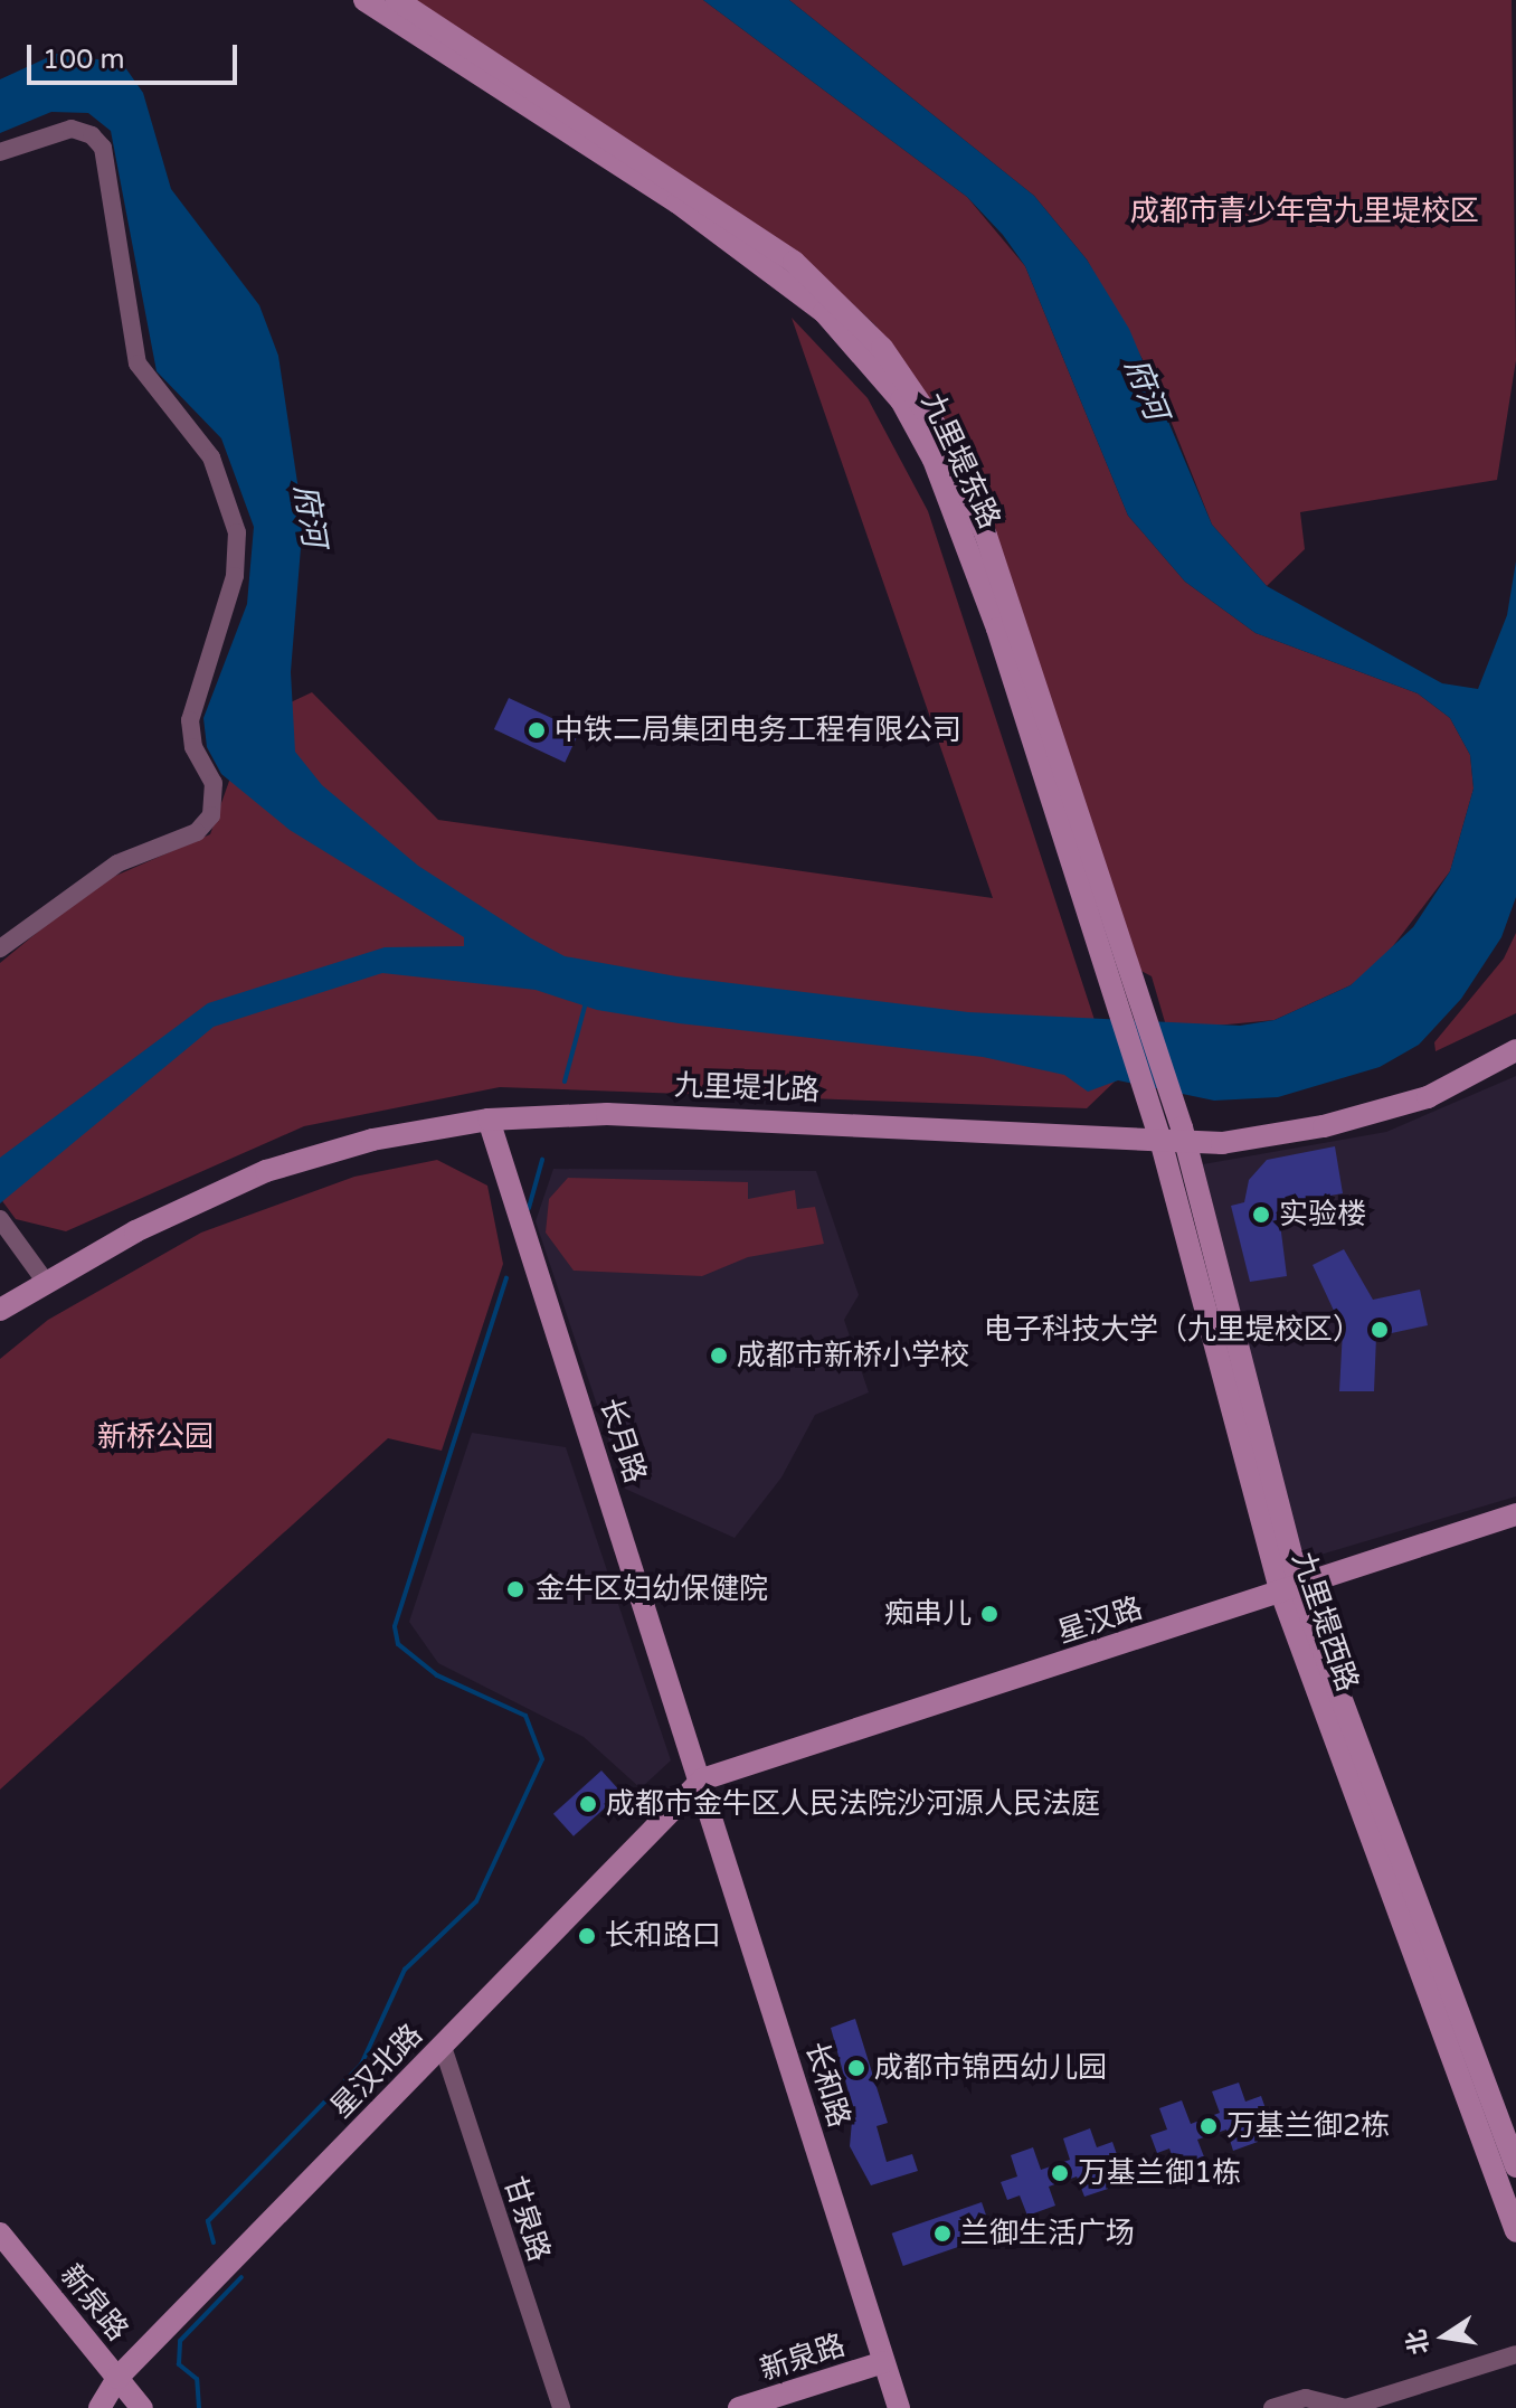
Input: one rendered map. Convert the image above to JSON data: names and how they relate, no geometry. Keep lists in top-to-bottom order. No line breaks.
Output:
{"streets":{"street":["九里堤东路","九里堤北路","长月路","星汉路","九里堤西路","星汉北路","长和路","甘泉路","新泉路"]},"crossings":[["九里堤东路","九里堤西路"],["九里堤北路","长月路"],["九里堤北路","九里堤西路"],["长月路","星汉路"],["长月路","星汉北路"],["长月路","长和路"],["星汉路","九里堤西路"],["星汉路","星汉北路"],["星汉路","长和路"],["星汉北路","长和路"],["星汉北路","甘泉路"],["星汉北路","新泉路"],["长和路","新泉路"]],"water":["府河"],"parks":["成都市青少年宫九里堤校区","新桥公园"],"places":["中铁二局集团电务工程有限公司","实验楼","电子科技大学（九里堤校区）","成都市新桥小学校","金牛区妇幼保健院","痴串儿","成都市金牛区人民法院沙河源人民法庭","长和路口","成都市锦西幼儿园","万基兰御2栋","万基兰御1栋","兰御生活广场"],"scale_bar":"100 m","north":"left"}
